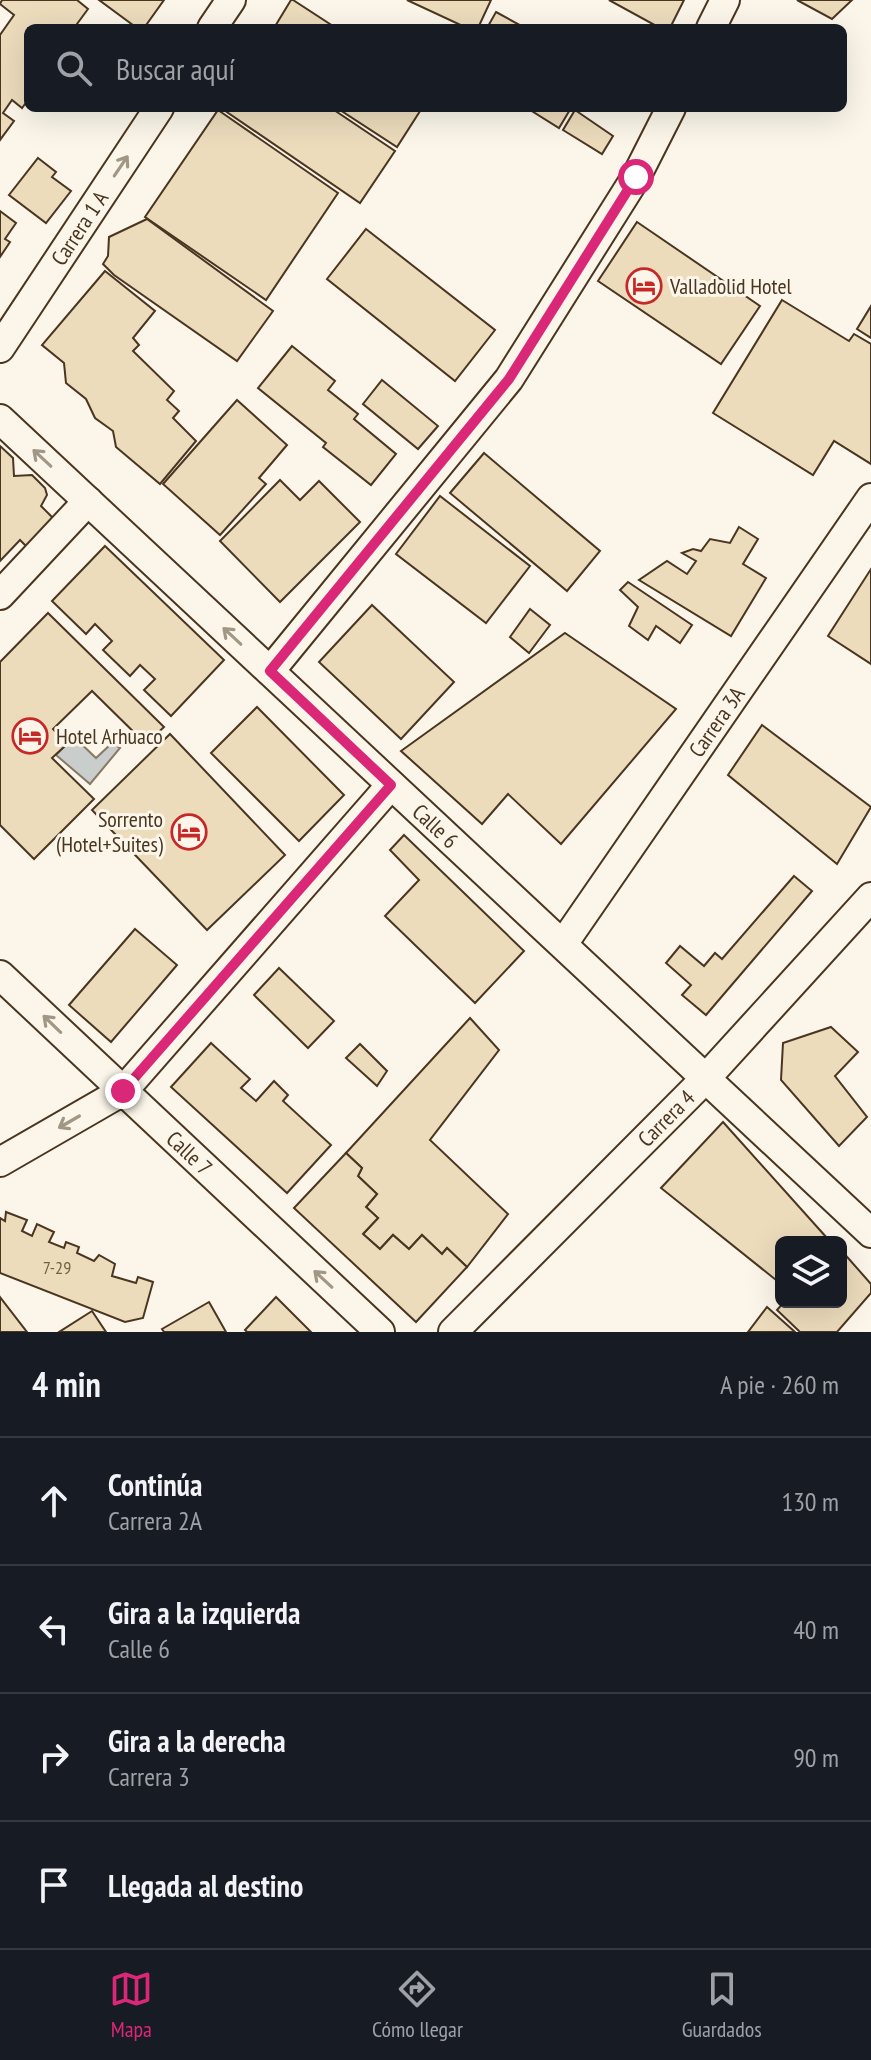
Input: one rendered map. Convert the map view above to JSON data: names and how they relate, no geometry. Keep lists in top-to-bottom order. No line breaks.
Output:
{"streets":{"street":["Carrera 1 A","Carrera 3A","Calle 6","Carrera 4","Calle 7"]},"crossings":[["Carrera 3A","Calle 6"],["Calle 6","Carrera 4"]],"one_way":["Carrera 1 A","Calle 7"],"places":{"hotel":["Valladolid Hotel","Hotel Arhuaco","Sorrento (Hotel+Suites)"]},"house_numbers":["7-29"],"page":{"search":"Buscar aquí","heading":["4 min","A pie · 260 m"],"list":[["Continúa","Carrera 2A","130 m"],["Gira a la izquierda","Calle 6","40 m"],["Gira a la derecha","Carrera 3","90 m"],"Llegada al destino"],"nav":["Mapa","Cómo llegar","Guardados"]}}
